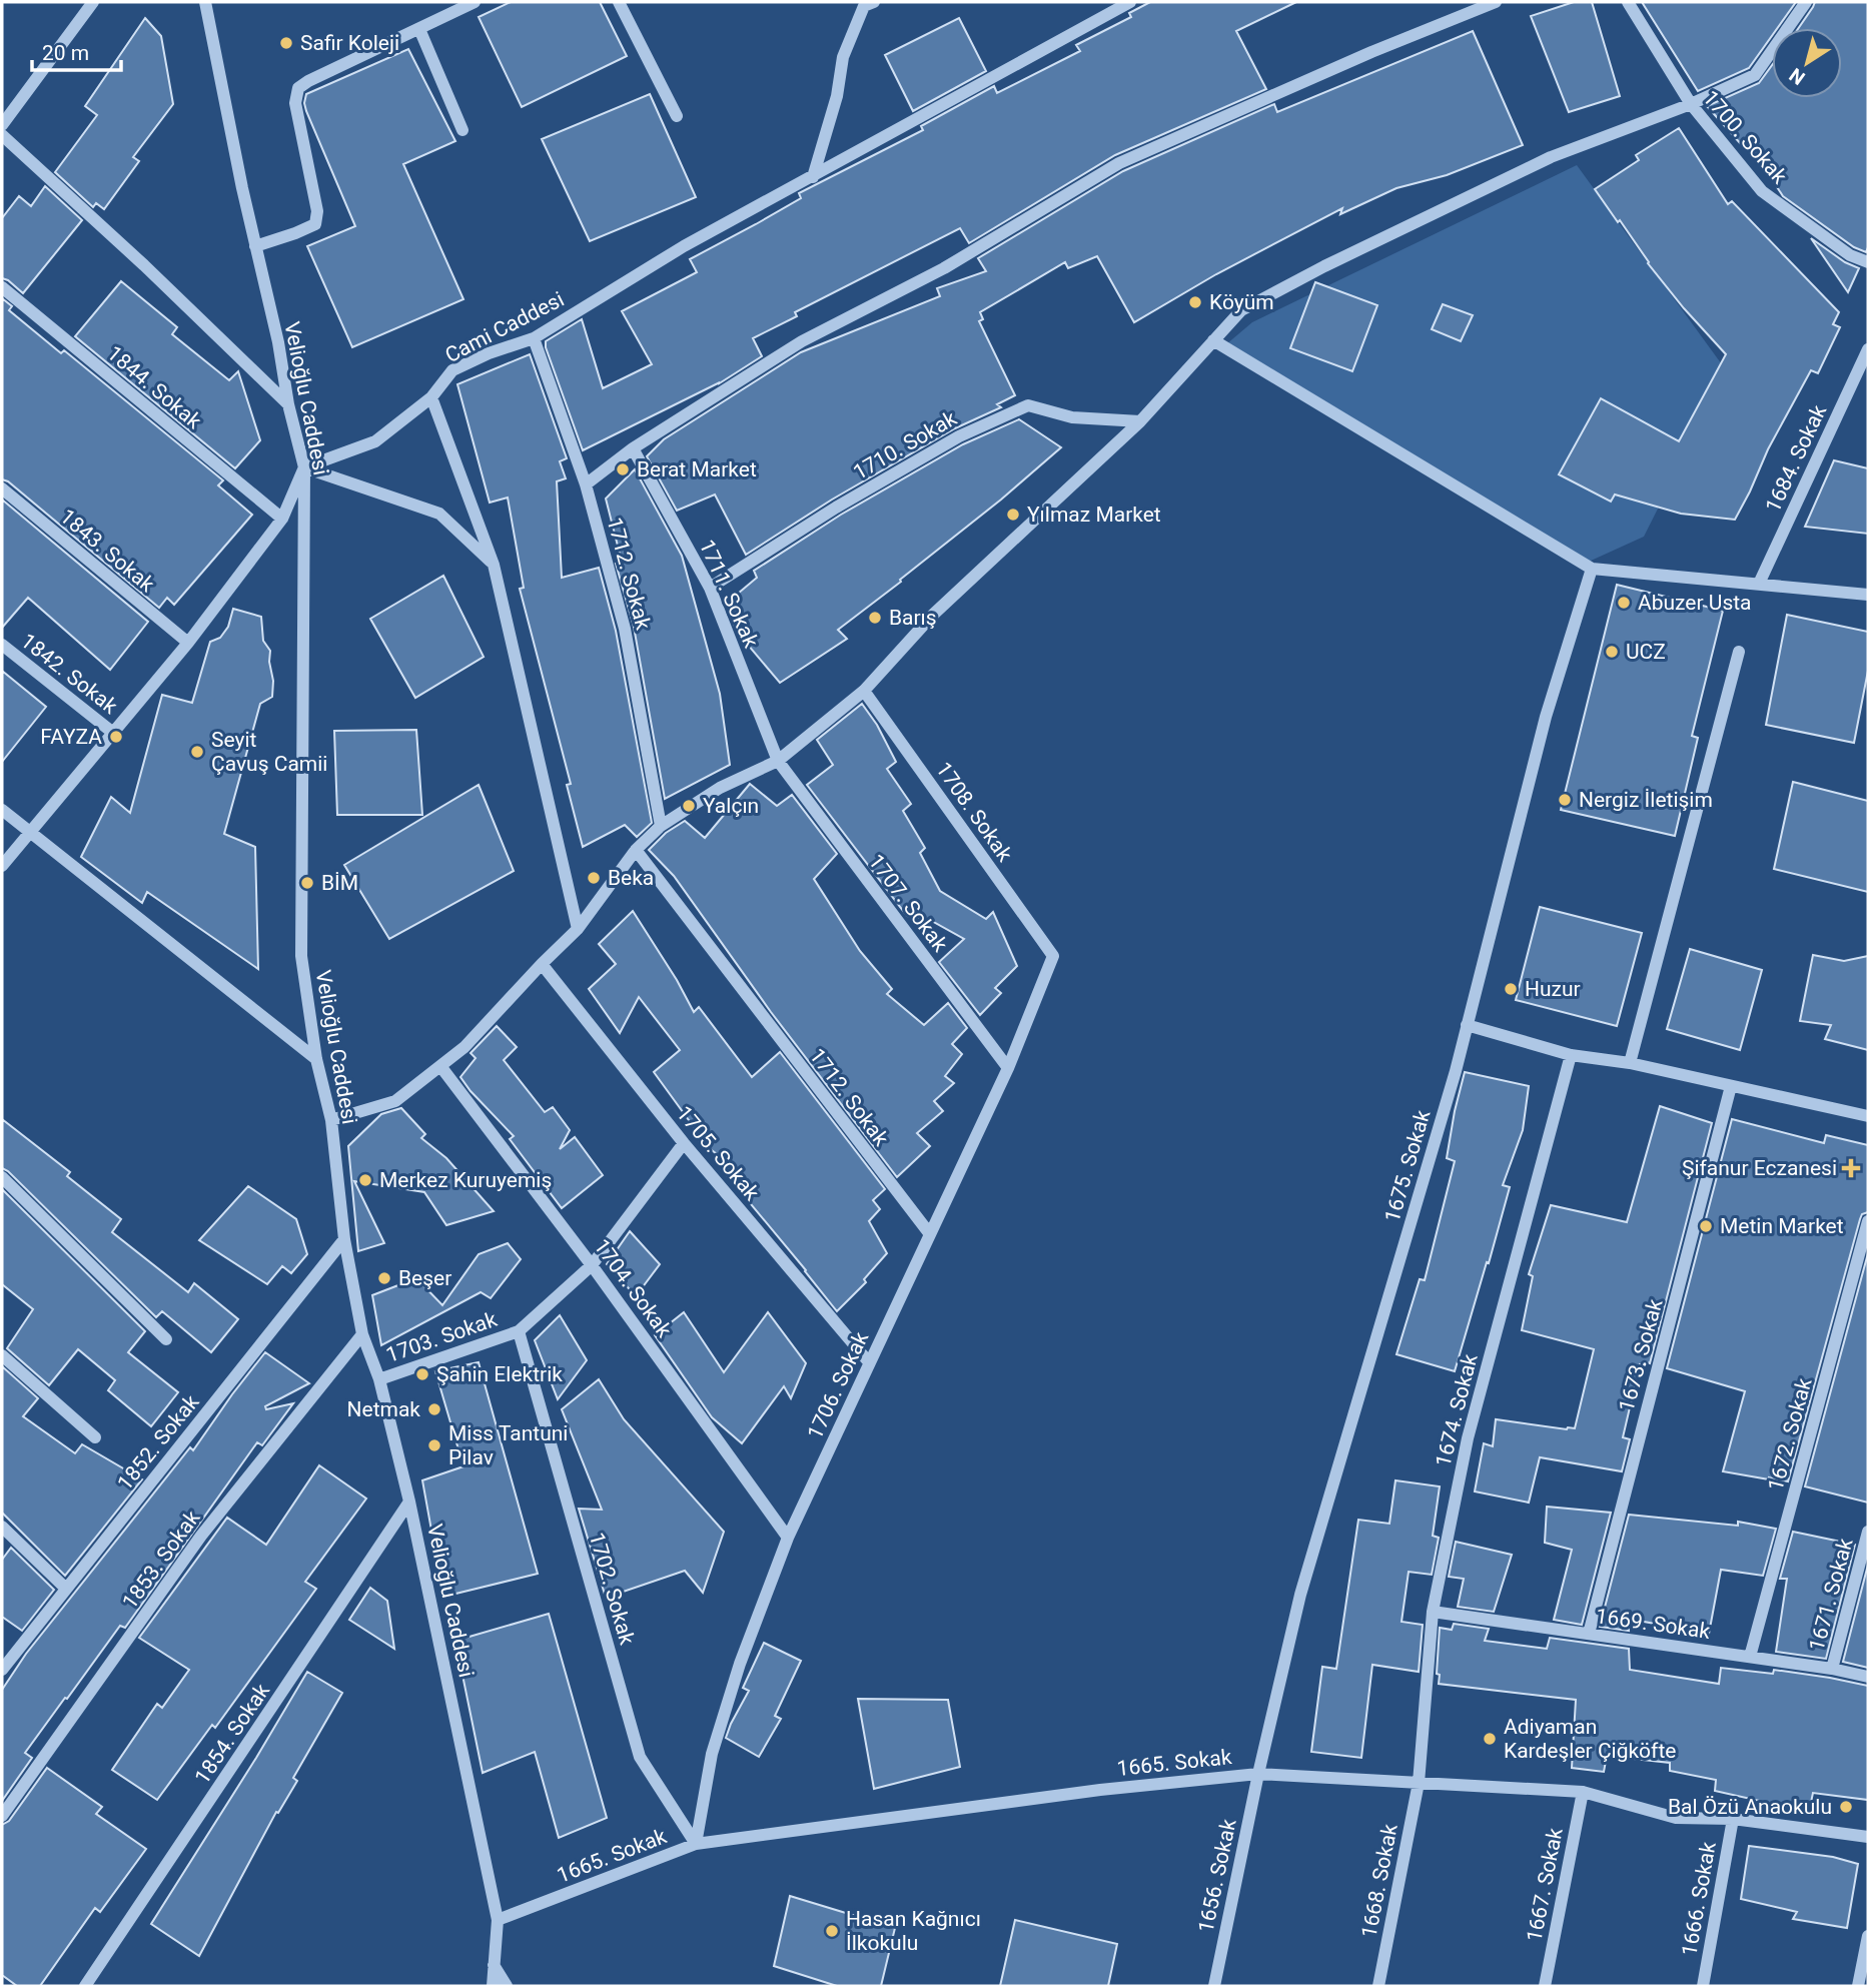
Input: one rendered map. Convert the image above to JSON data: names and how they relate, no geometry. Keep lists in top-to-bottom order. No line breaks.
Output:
{"streets":{"street":["1700. Sokak","Cami Caddesi","1844. Sokak","Velioğlu Caddesi","1710. Sokak","1684. Sokak","1843. Sokak","1712. Sokak","1711. Sokak","1842. Sokak","1708. Sokak","1707. Sokak","1705. Sokak","1675. Sokak","1704. Sokak","1703. Sokak","1673. Sokak","1706. Sokak","1674. Sokak","1672. Sokak","1852. Sokak","1853. Sokak","1702. Sokak","1671. Sokak","1669. Sokak","1854. Sokak","1665. Sokak","1656. Sokak","1668. Sokak","1667. Sokak","1666. Sokak"]},"crossings":[["Cami Caddesi","Velioğlu Caddesi"],["Cami Caddesi","1712. Sokak"],["Velioğlu Caddesi","1703. Sokak"],["Velioğlu Caddesi","1852. Sokak"],["Velioğlu Caddesi","1853. Sokak"],["Velioğlu Caddesi","1854. Sokak"],["Velioğlu Caddesi","1665. Sokak"],["1710. Sokak","1711. Sokak"],["1712. Sokak","1706. Sokak"],["1711. Sokak","1707. Sokak"],["1708. Sokak","1706. Sokak"],["1707. Sokak","1706. Sokak"],["1705. Sokak","1703. Sokak"],["1705. Sokak","1706. Sokak"],["1675. Sokak","1665. Sokak"],["1675. Sokak","1656. Sokak"],["1704. Sokak","1703. Sokak"],["1704. Sokak","1706. Sokak"],["1703. Sokak","1702. Sokak"],["1673. Sokak","1669. Sokak"],["1706. Sokak","1702. Sokak"],["1706. Sokak","1665. Sokak"],["1674. Sokak","1669. Sokak"],["1674. Sokak","1665. Sokak"],["1674. Sokak","1668. Sokak"],["1672. Sokak","1669. Sokak"],["1702. Sokak","1665. Sokak"],["1671. Sokak","1669. Sokak"],["1665. Sokak","1656. Sokak"],["1665. Sokak","1668. Sokak"],["1665. Sokak","1667. Sokak"],["1665. Sokak","1666. Sokak"]],"places":{"other":["Safir Koleji","Köyüm","Berat Market","Yılmaz Market","Abuzer Usta","Barış","UCZ","FAYZA","Seyit Çavuş Camii","Nergiz İletişim","Yalçın","Beka","BİM","Huzur","Merkez Kuruyemiş","Metin Market","Beşer","Şahin Elektrik","Netmak","Miss Tantuni Pilav","Adiyaman Kardeşler Çiğköfte","Bal Özü Anaokulu","Hasan Kağnıcı İlkokulu"],"health":["Şifanur Eczanesi"]},"scale_bar":"20 m","north":"bottom left"}
